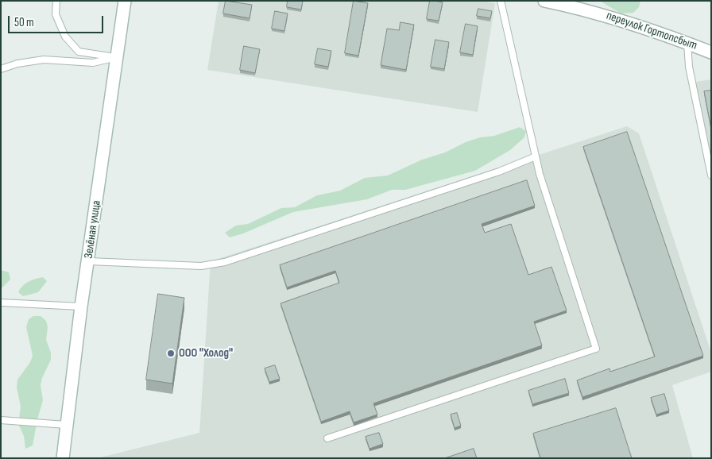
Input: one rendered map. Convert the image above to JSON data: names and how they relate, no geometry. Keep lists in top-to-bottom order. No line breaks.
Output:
{"streets":{"street":["переулок Гортопсбыт","Зелёная улица"]},"places":["ООО \"Холод\""],"scale_bar":"50 m"}
